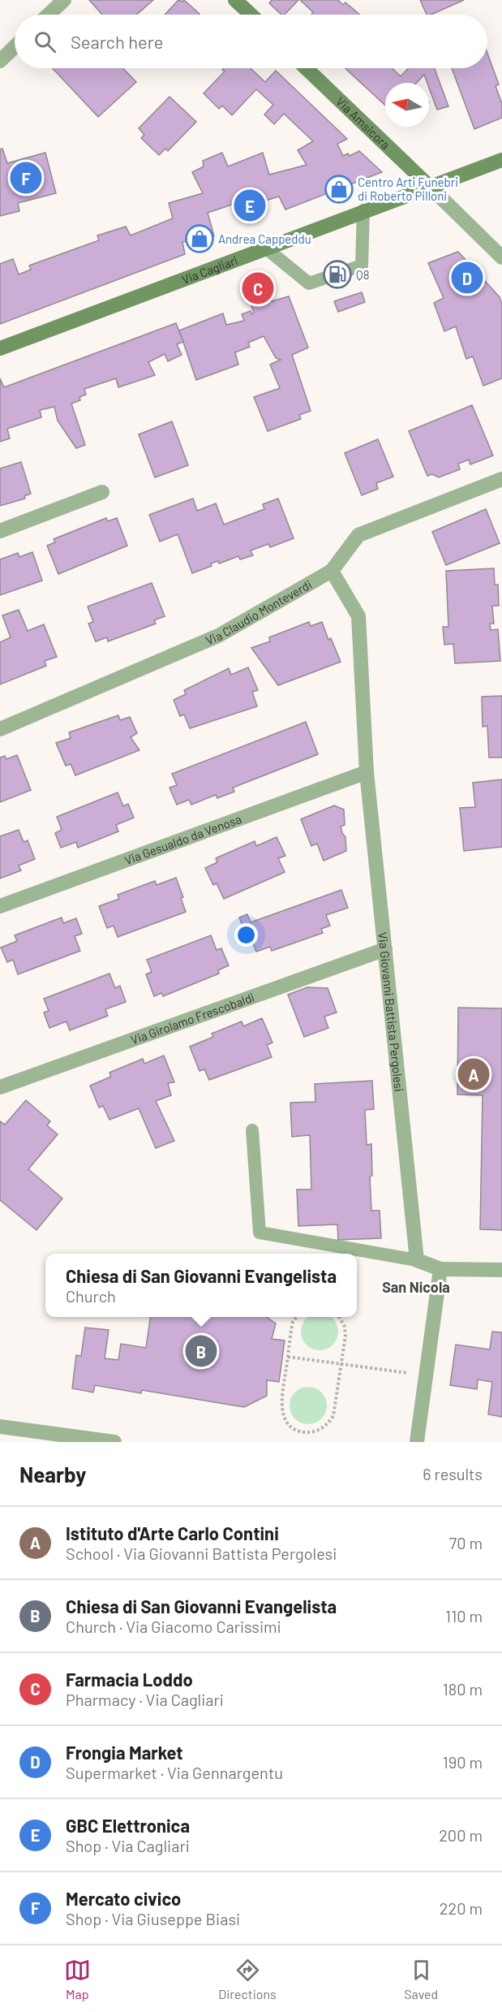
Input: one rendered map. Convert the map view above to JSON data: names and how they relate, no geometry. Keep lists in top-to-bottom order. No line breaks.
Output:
{"streets":{"main road":["Via Amsicora","Via Cagliari"],"street":["Via Claudio Monteverdi","Via Gesualdo da Venosa","Via Giovanni Battista Pergolesi","Via Girolamo Frescobaldi"]},"crossings":[["Via Amsicora","Via Cagliari"],["Via Claudio Monteverdi","Via Giovanni Battista Pergolesi"],["Via Gesualdo da Venosa","Via Giovanni Battista Pergolesi"],["Via Giovanni Battista Pergolesi","Via Girolamo Frescobaldi"]],"districts":["San Nicola"],"places":{"shop":["Centro Arti Funebri di Roberto Pilloni","Andrea Cappeddu"],"fuel station":["Q8"]},"north":"left","page":{"search":"Search here","pins":["F","E","D","C","A","B"],"popup":["Chiesa di San Giovanni Evangelista","Church"],"heading":["Nearby","6 results"],"list":[{"mark":"A","name":"Istituto d'Arte Carlo Contini","note":"School · Via Giovanni Battista Pergolesi","value":"70 m"},{"mark":"B","name":"Chiesa di San Giovanni Evangelista","note":"Church · Via Giacomo Carissimi","value":"110 m"},{"mark":"C","name":"Farmacia Loddo","note":"Pharmacy · Via Cagliari","value":"180 m"},{"mark":"D","name":"Frongia Market","note":"Supermarket · Via Gennargentu","value":"190 m"},{"mark":"E","name":"GBC Elettronica","note":"Shop · Via Cagliari","value":"200 m"},{"mark":"F","name":"Mercato civico","note":"Shop · Via Giuseppe Biasi","value":"220 m"}],"nav":["Map","Directions","Saved"]}}
